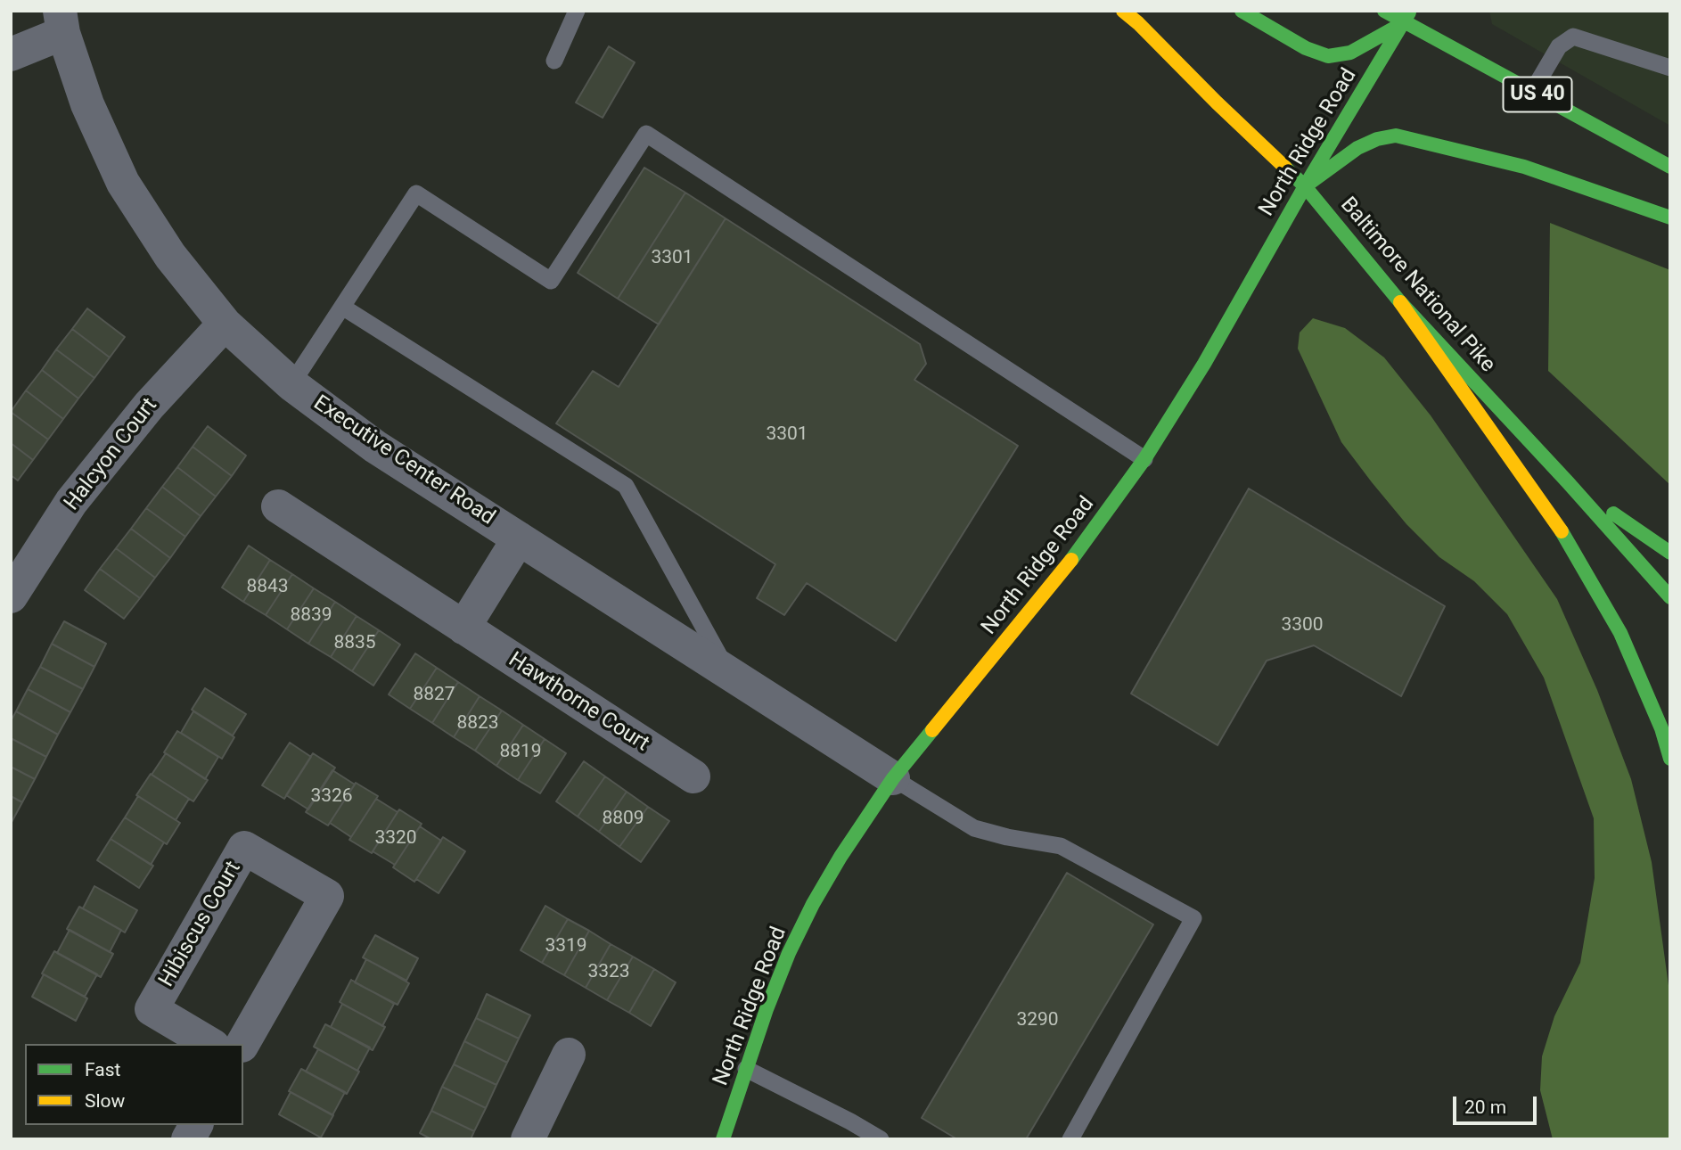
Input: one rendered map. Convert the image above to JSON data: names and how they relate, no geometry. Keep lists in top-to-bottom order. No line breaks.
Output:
{"streets":{"main road":["US 40","North Ridge Road","Baltimore National Pike"],"street":["Halcyon Court","Executive Center Road","Hawthorne Court","Hibiscus Court"]},"crossings":[["US 40","North Ridge Road"],["North Ridge Road","Baltimore National Pike"],["North Ridge Road","Executive Center Road"],["Halcyon Court","Executive Center Road"]],"house_numbers":["3301","3301","8843","8839","3300","8835","8827","8823","8819","3326","8809","3320","3319","3323","3290"],"legend":["Fast","Slow"],"scale_bar":"20 m"}
